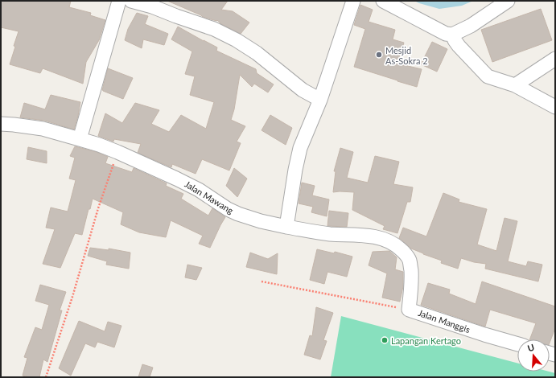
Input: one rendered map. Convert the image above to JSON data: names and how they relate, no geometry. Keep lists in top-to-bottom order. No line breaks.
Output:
{"streets":{"street":["Jalan Mawang","Jalan Manggis"]},"crossings":[["Jalan Mawang","Jalan Manggis"]],"places":["Mesjid As-Sokra 2","Lapangan Kertago"],"north":"top"}
